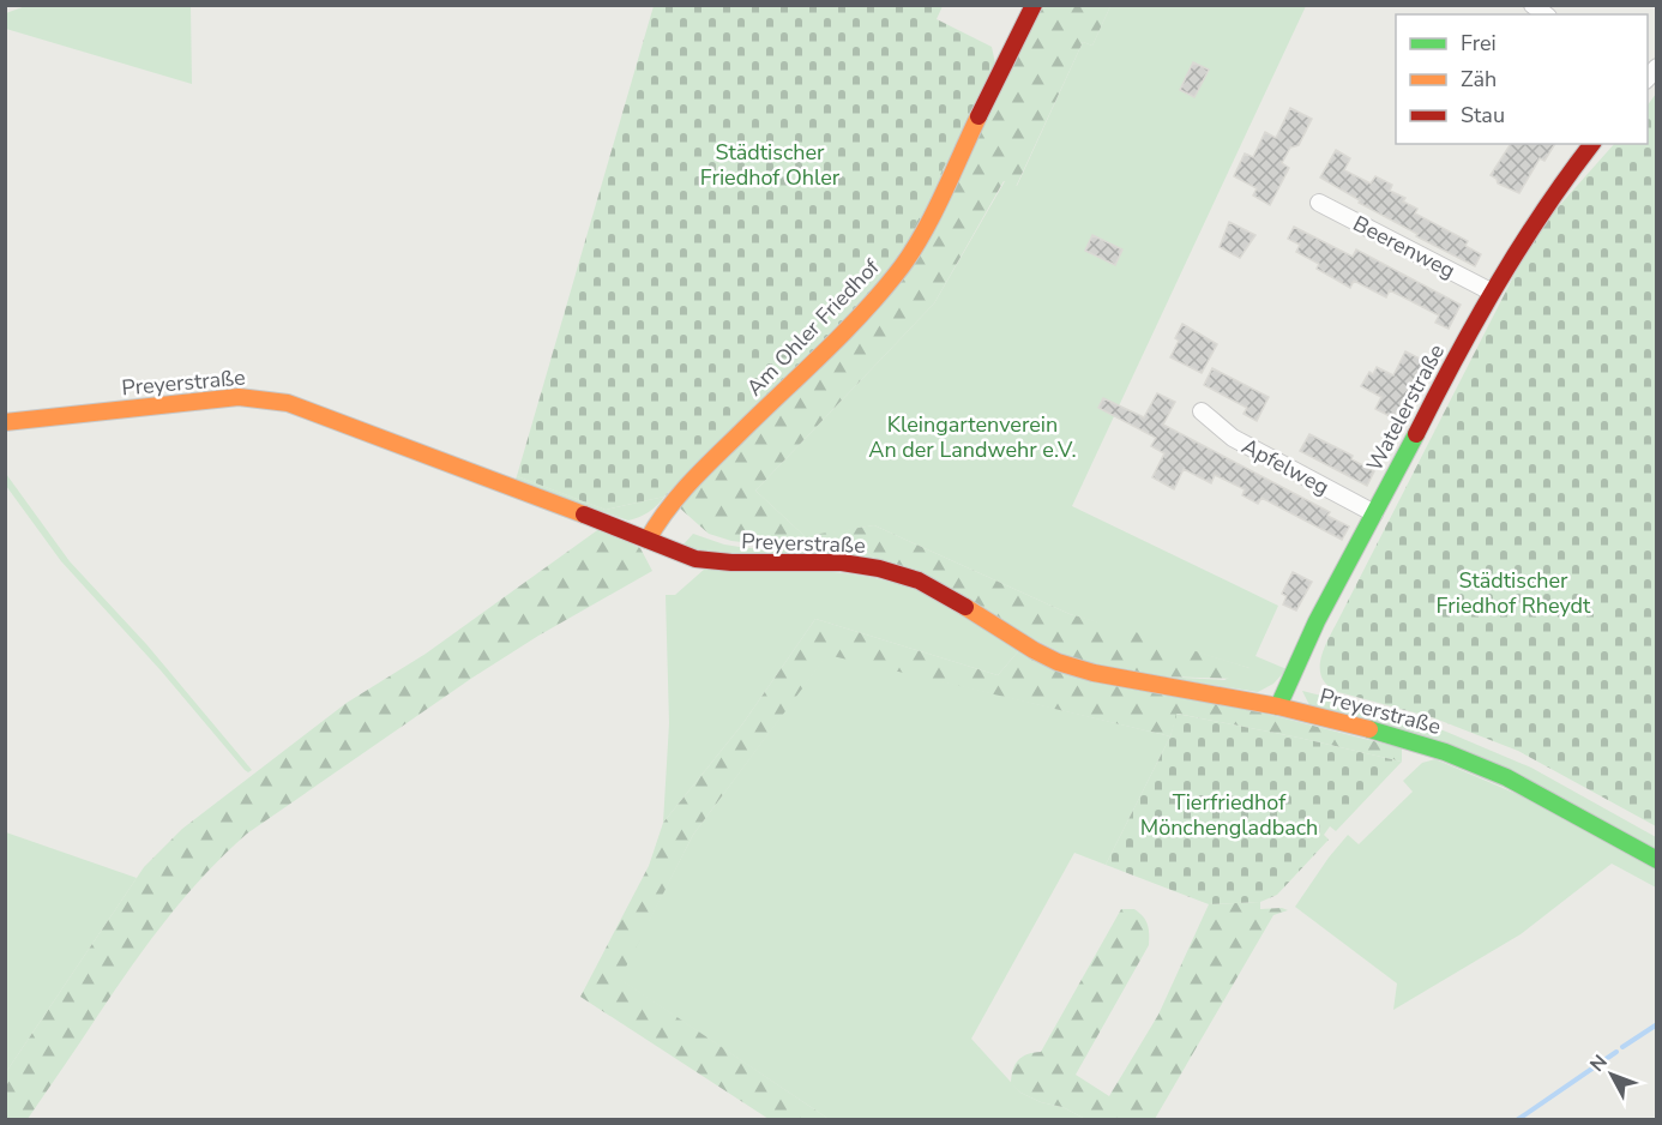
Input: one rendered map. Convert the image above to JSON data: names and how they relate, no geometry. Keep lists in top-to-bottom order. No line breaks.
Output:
{"streets":{"main road":["Am Ohler Friedhof","Preyerstraße","Watelerstraße"],"street":["Beerenweg","Apfelweg"]},"crossings":[["Beerenweg","Watelerstraße"],["Am Ohler Friedhof","Preyerstraße"],["Preyerstraße","Watelerstraße"],["Watelerstraße","Apfelweg"]],"parks":["Städtischer Friedhof Ohler","Kleingartenverein An der Landwehr e.V.","Städtischer Friedhof Rheydt","Tierfriedhof Mönchengladbach"],"legend":["Frei","Zäh","Stau"],"north":"top left"}
